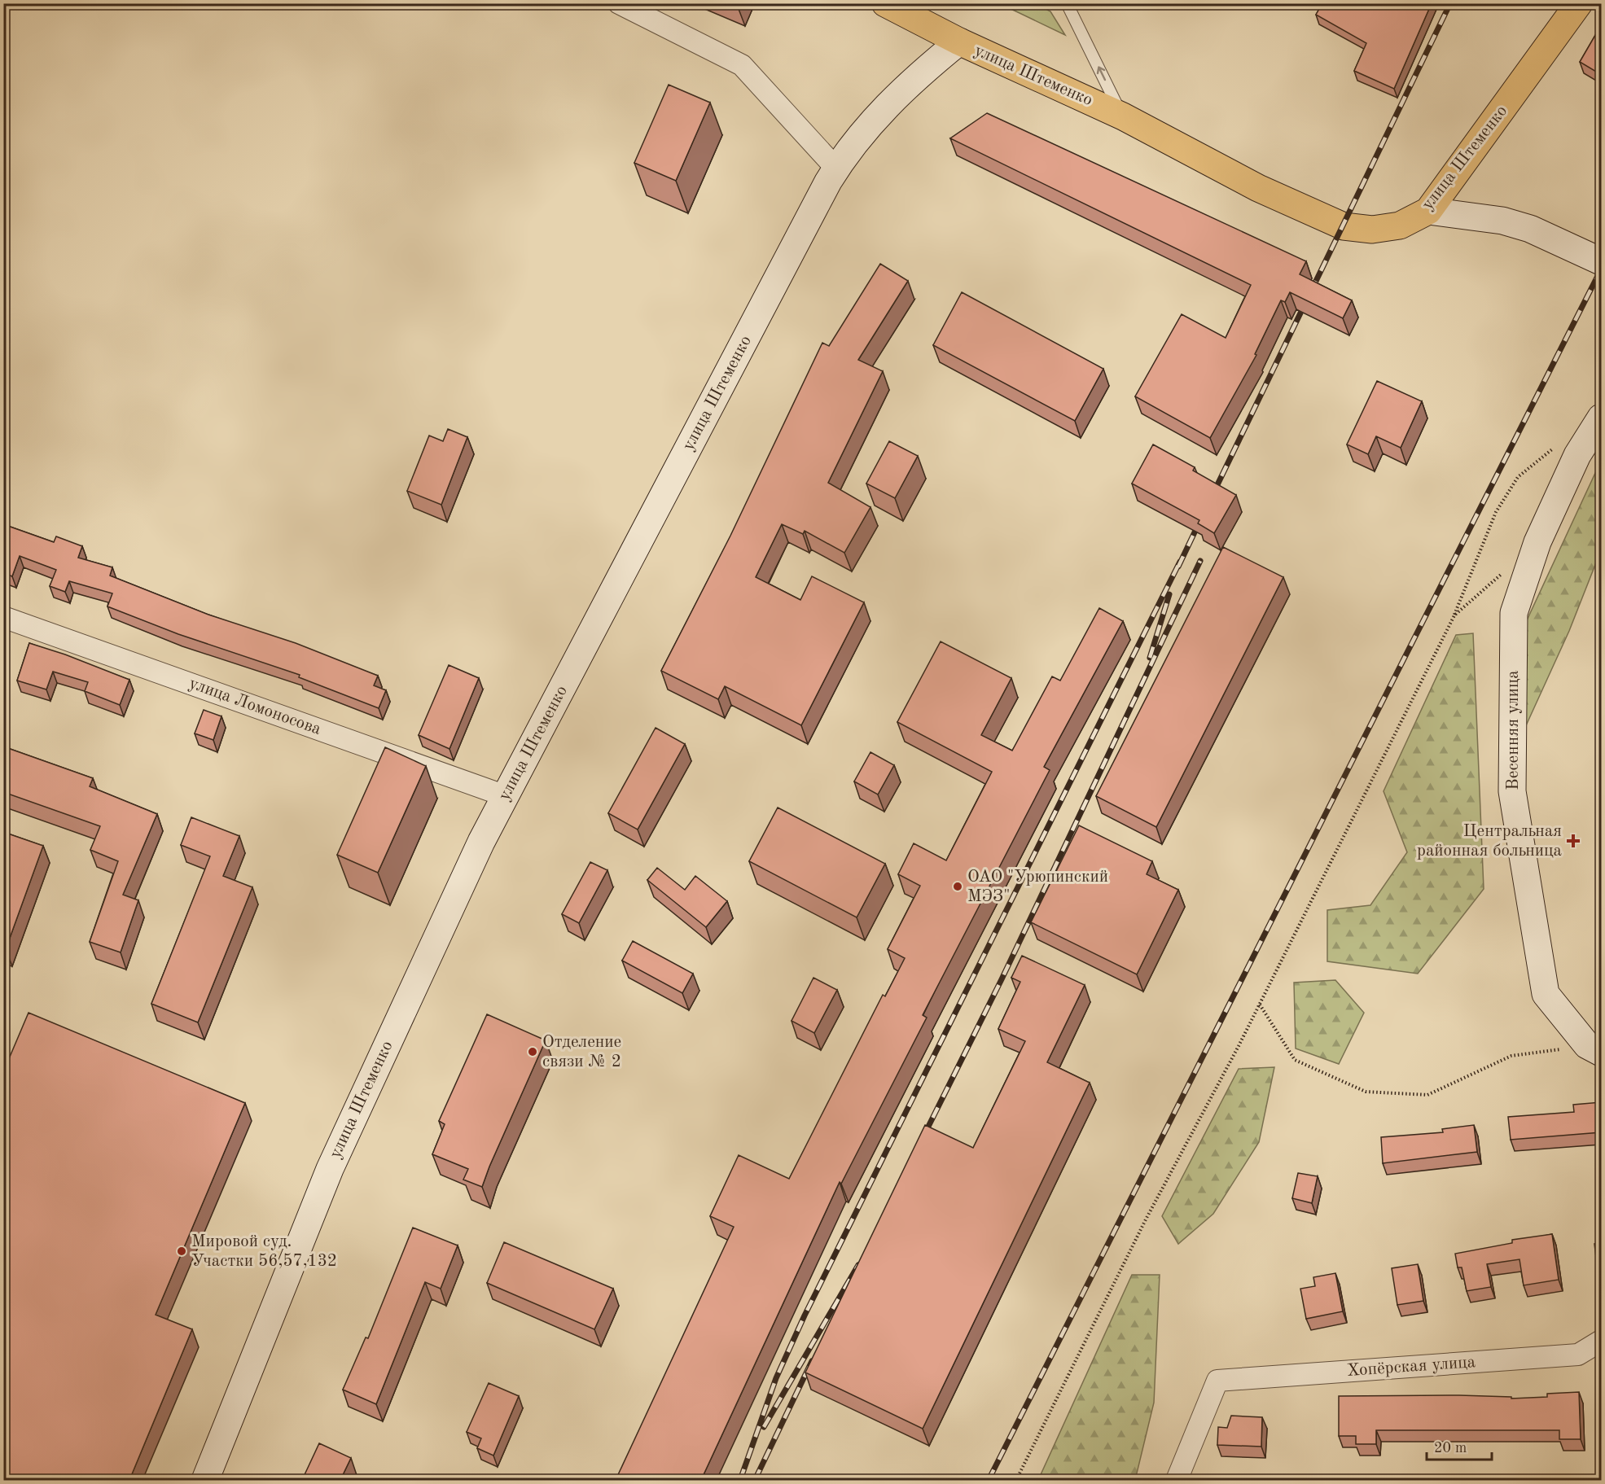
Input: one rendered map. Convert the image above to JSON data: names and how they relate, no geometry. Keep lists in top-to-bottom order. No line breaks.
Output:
{"streets":{"main road":["улица Штеменко","Весенняя улица"],"street":["улица Ломоносова","Хопёрская улица"]},"crossings":[["улица Штеменко","улица Ломоносова"]],"places":{"health":["Центральная районная больница"],"other":["ОАО \"Урюпинский МЭЗ\"","Отделение связи № 2","Мировой суд. Участки 56,57,132"]},"scale_bar":"20 m"}
